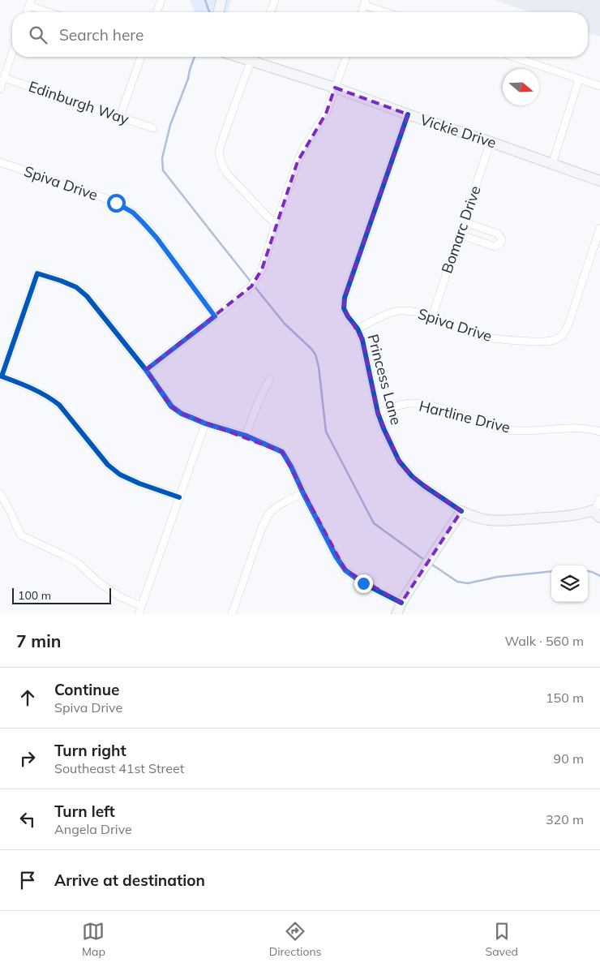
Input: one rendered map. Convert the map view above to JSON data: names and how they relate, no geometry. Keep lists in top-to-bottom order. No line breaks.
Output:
{"streets":{"street":["Edinburgh Way","Vickie Drive","Spiva Drive","Bomarc Drive","Princess Lane","Hartline Drive"]},"crossings":[["Vickie Drive","Bomarc Drive"],["Vickie Drive","Princess Lane"],["Spiva Drive","Bomarc Drive"],["Spiva Drive","Princess Lane"],["Princess Lane","Hartline Drive"]],"scale_bar":"100 m","north":"right","page":{"search":"Search here","scale":"100 m","heading":["7 min","Walk · 560 m"],"list":[["Continue","Spiva Drive","150 m"],["Turn right","Southeast 41st Street","90 m"],["Turn left","Angela Drive","320 m"],"Arrive at destination"],"nav":["Map","Directions","Saved"]}}
